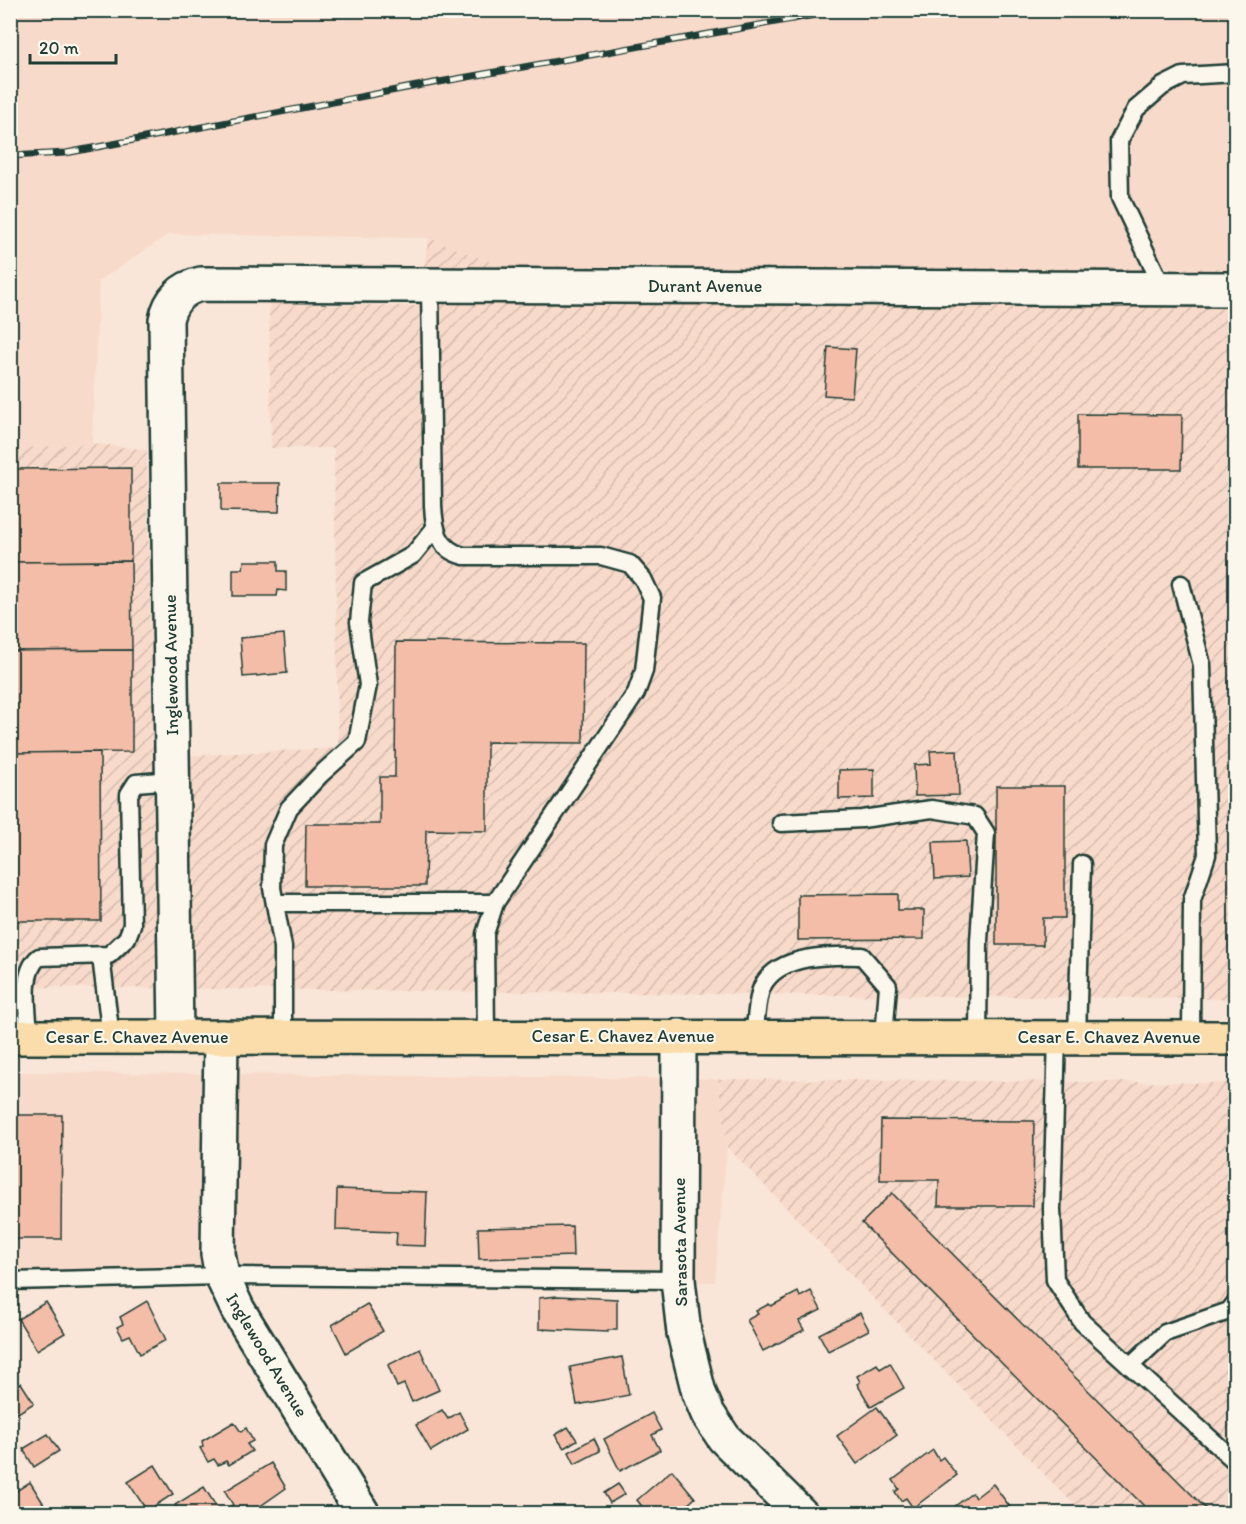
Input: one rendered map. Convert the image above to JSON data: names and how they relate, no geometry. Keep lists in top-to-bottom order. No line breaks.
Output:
{"streets":{"main road":["Cesar E. Chavez Avenue"],"street":["Durant Avenue","Inglewood Avenue","Sarasota Avenue"]},"crossings":[["Durant Avenue","Inglewood Avenue"],["Inglewood Avenue","Cesar E. Chavez Avenue"],["Cesar E. Chavez Avenue","Sarasota Avenue"]],"scale_bar":"20 m"}
